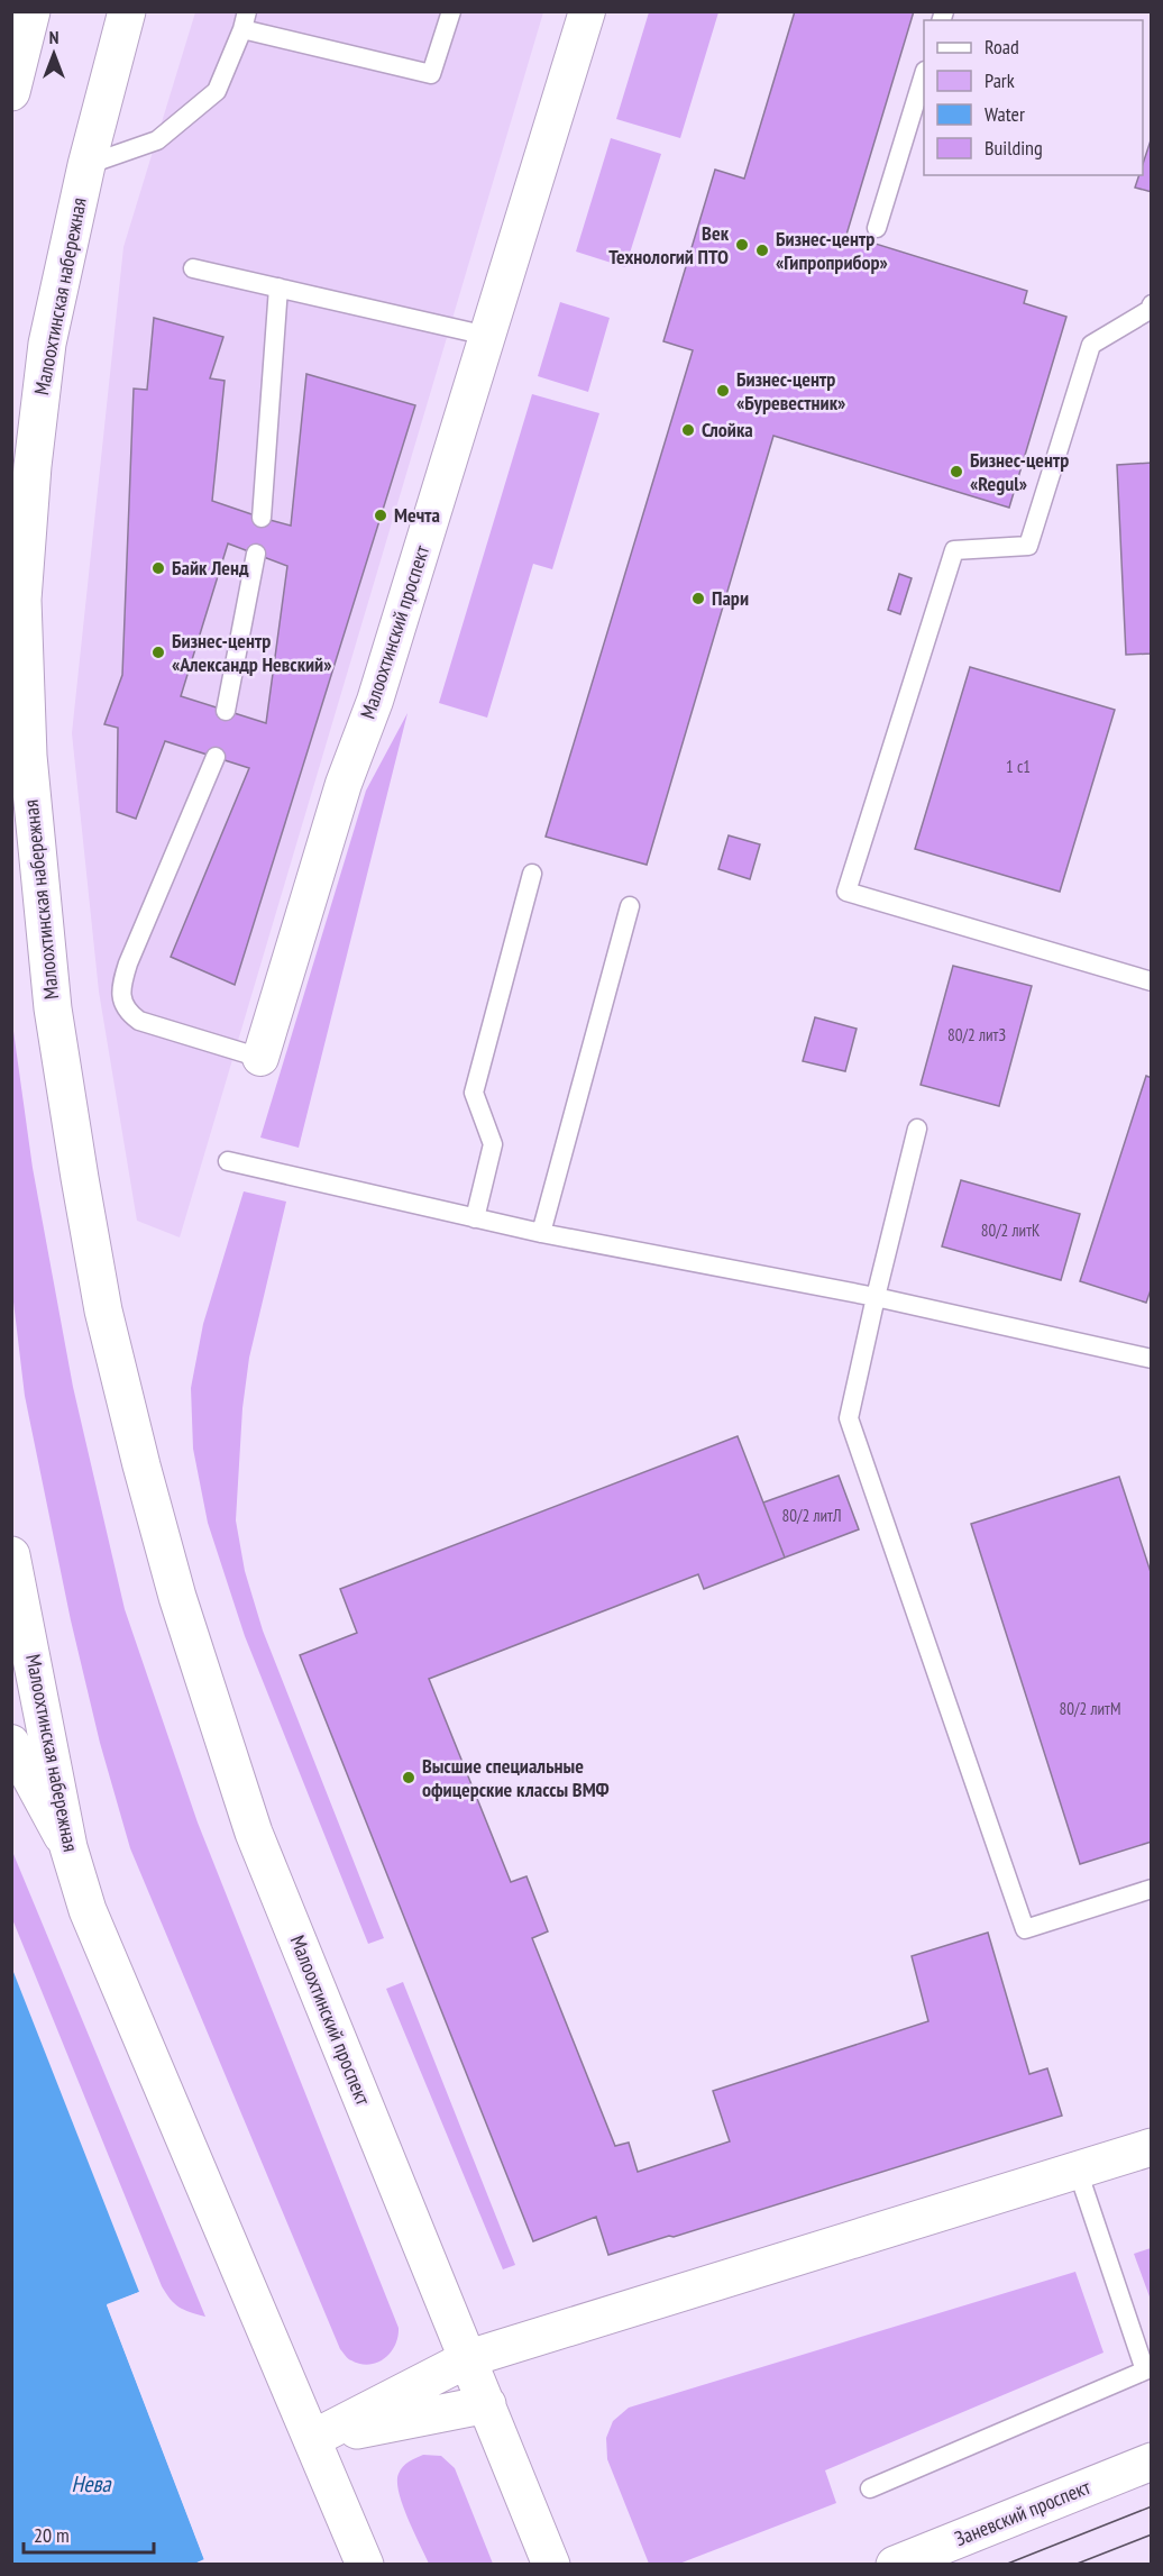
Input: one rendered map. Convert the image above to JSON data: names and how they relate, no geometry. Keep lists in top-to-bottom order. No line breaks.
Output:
{"streets":{"main road":["Малоохтинская набережная","Малоохтинский проспект","Заневский проспект"]},"crossings":[["Малоохтинская набережная","Малоохтинский проспект"]],"water":["Нева"],"places":["Век Технологий ПТО","Бизнес-центр «Гипроприбор»","Бизнес-центр «Буревестник»","Слойка","Бизнес-центр «Regul»","Мечта","Байк Ленд","Пари","Бизнес-центр «Александр Невский»","Высшие специальные офицерские классы ВМФ"],"house_numbers":["1 с1","80/2 литЗ","80/2 литК","80/2 литЛ","80/2 литМ"],"legend":["Road","Park","Water","Building"],"scale_bar":"20 m","north":"top"}
